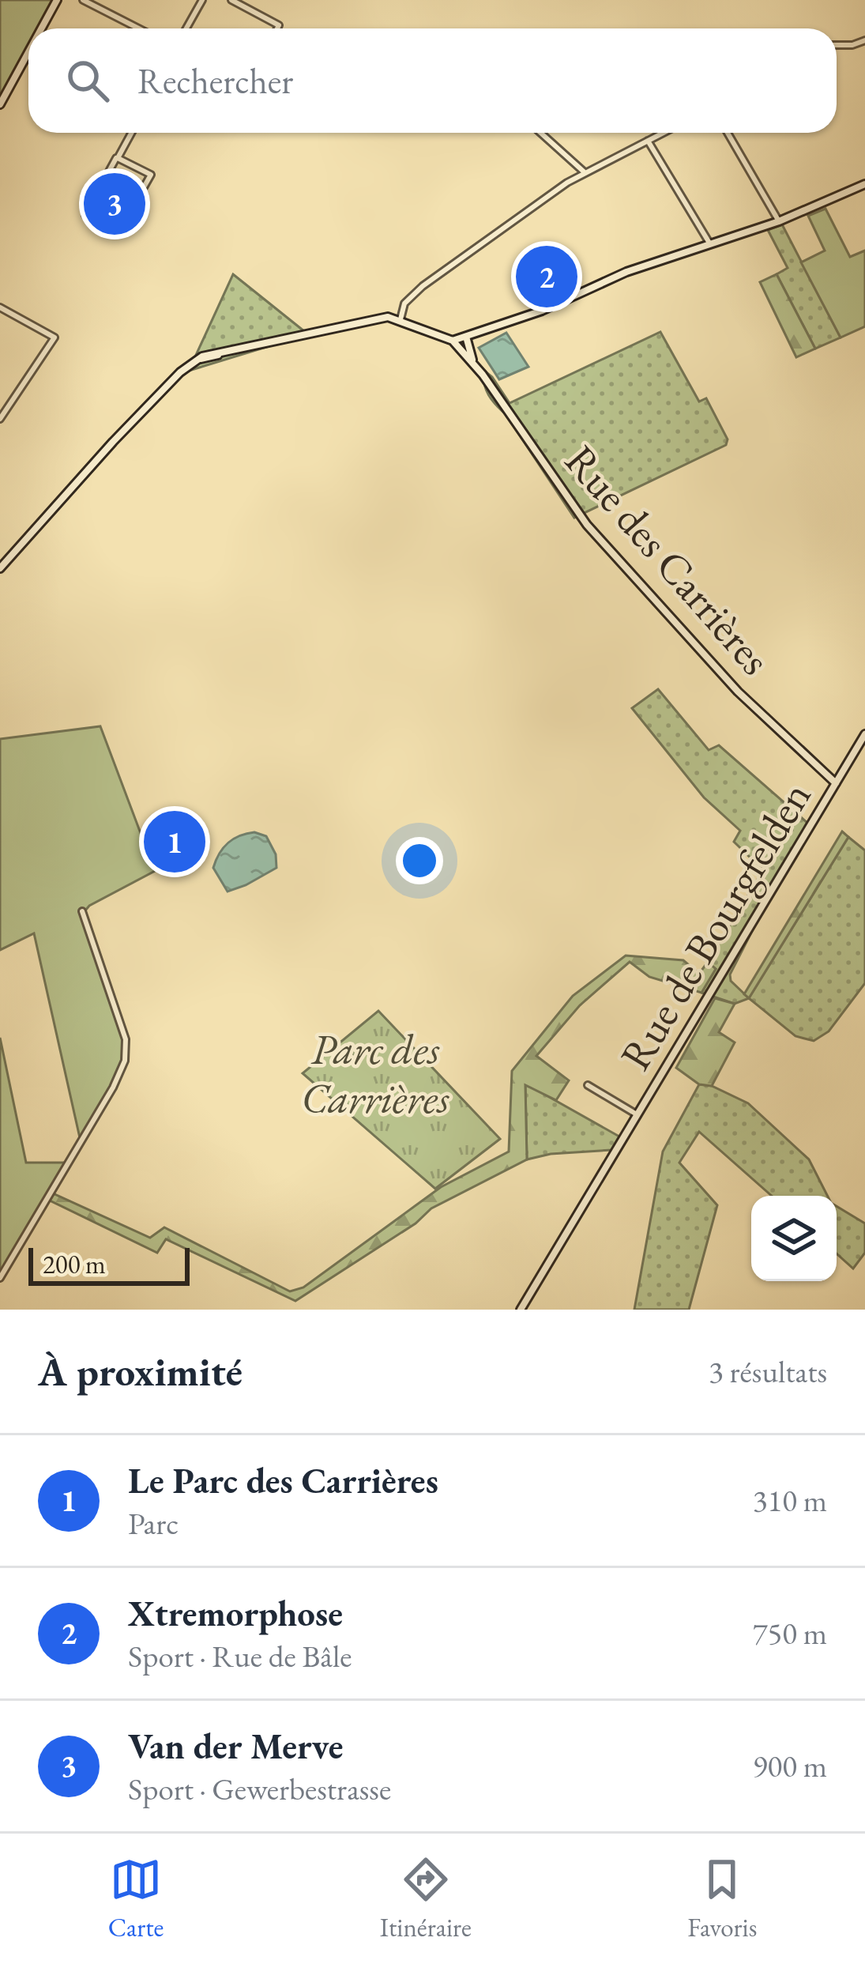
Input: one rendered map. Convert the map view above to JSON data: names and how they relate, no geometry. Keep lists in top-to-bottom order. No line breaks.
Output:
{"streets":{"street":["Rue des Carrières","Rue de Bourgfelden"]},"crossings":[["Rue des Carrières","Rue de Bourgfelden"]],"parks":["Parc des Carrières"],"scale_bar":"200 m","page":{"search":"Rechercher","pins":["3","2","1"],"scale":"200 m","heading":["À proximité","3 résultats"],"list":[{"mark":"1","name":"Le Parc des Carrières","note":"Parc","value":"310 m"},{"mark":"2","name":"Xtremorphose","note":"Sport · Rue de Bâle","value":"750 m"},{"mark":"3","name":"Van der Merve","note":"Sport · Gewerbestrasse","value":"900 m"}],"nav":["Carte","Itinéraire","Favoris"]}}
